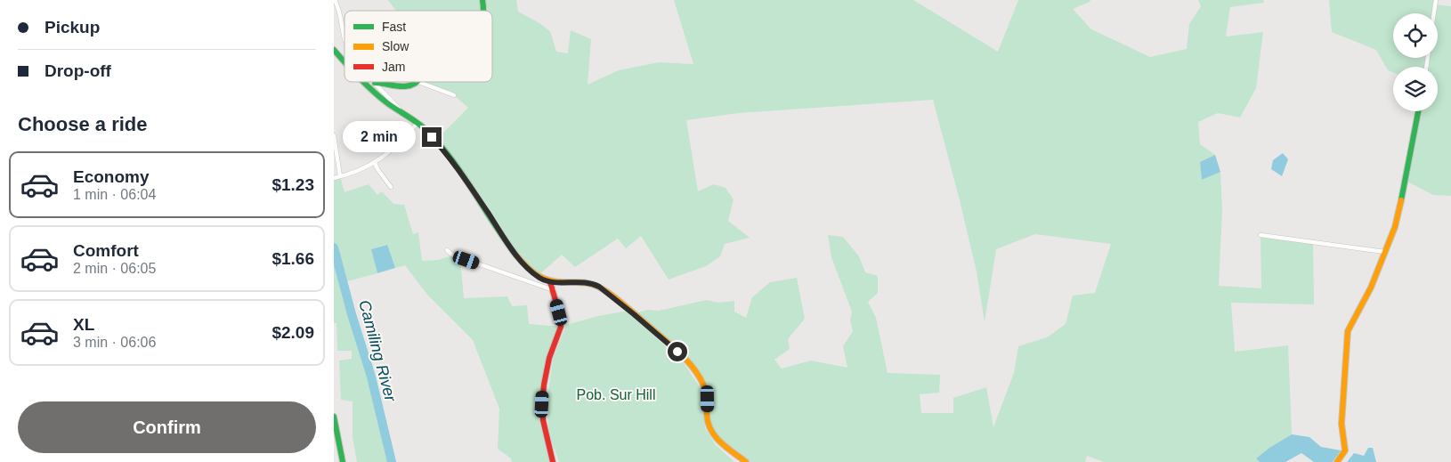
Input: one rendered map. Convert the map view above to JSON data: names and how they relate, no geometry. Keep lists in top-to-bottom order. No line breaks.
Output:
{"water":["Camiling River"],"parks":["Pob. Sur Hill"],"legend":["Fast","Slow","Jam"],"page":{"banner":["Pickup","Drop-off"],"heading":"Choose a ride","bubble":"2 min","list":[{"name":"Economy","note":"1 min · 06:04","value":"$1.23"},{"name":"Comfort","note":"2 min · 06:05","value":"$1.66"},{"name":"XL","note":"3 min · 06:06","value":"$2.09"}],"buttons":"Confirm"}}
